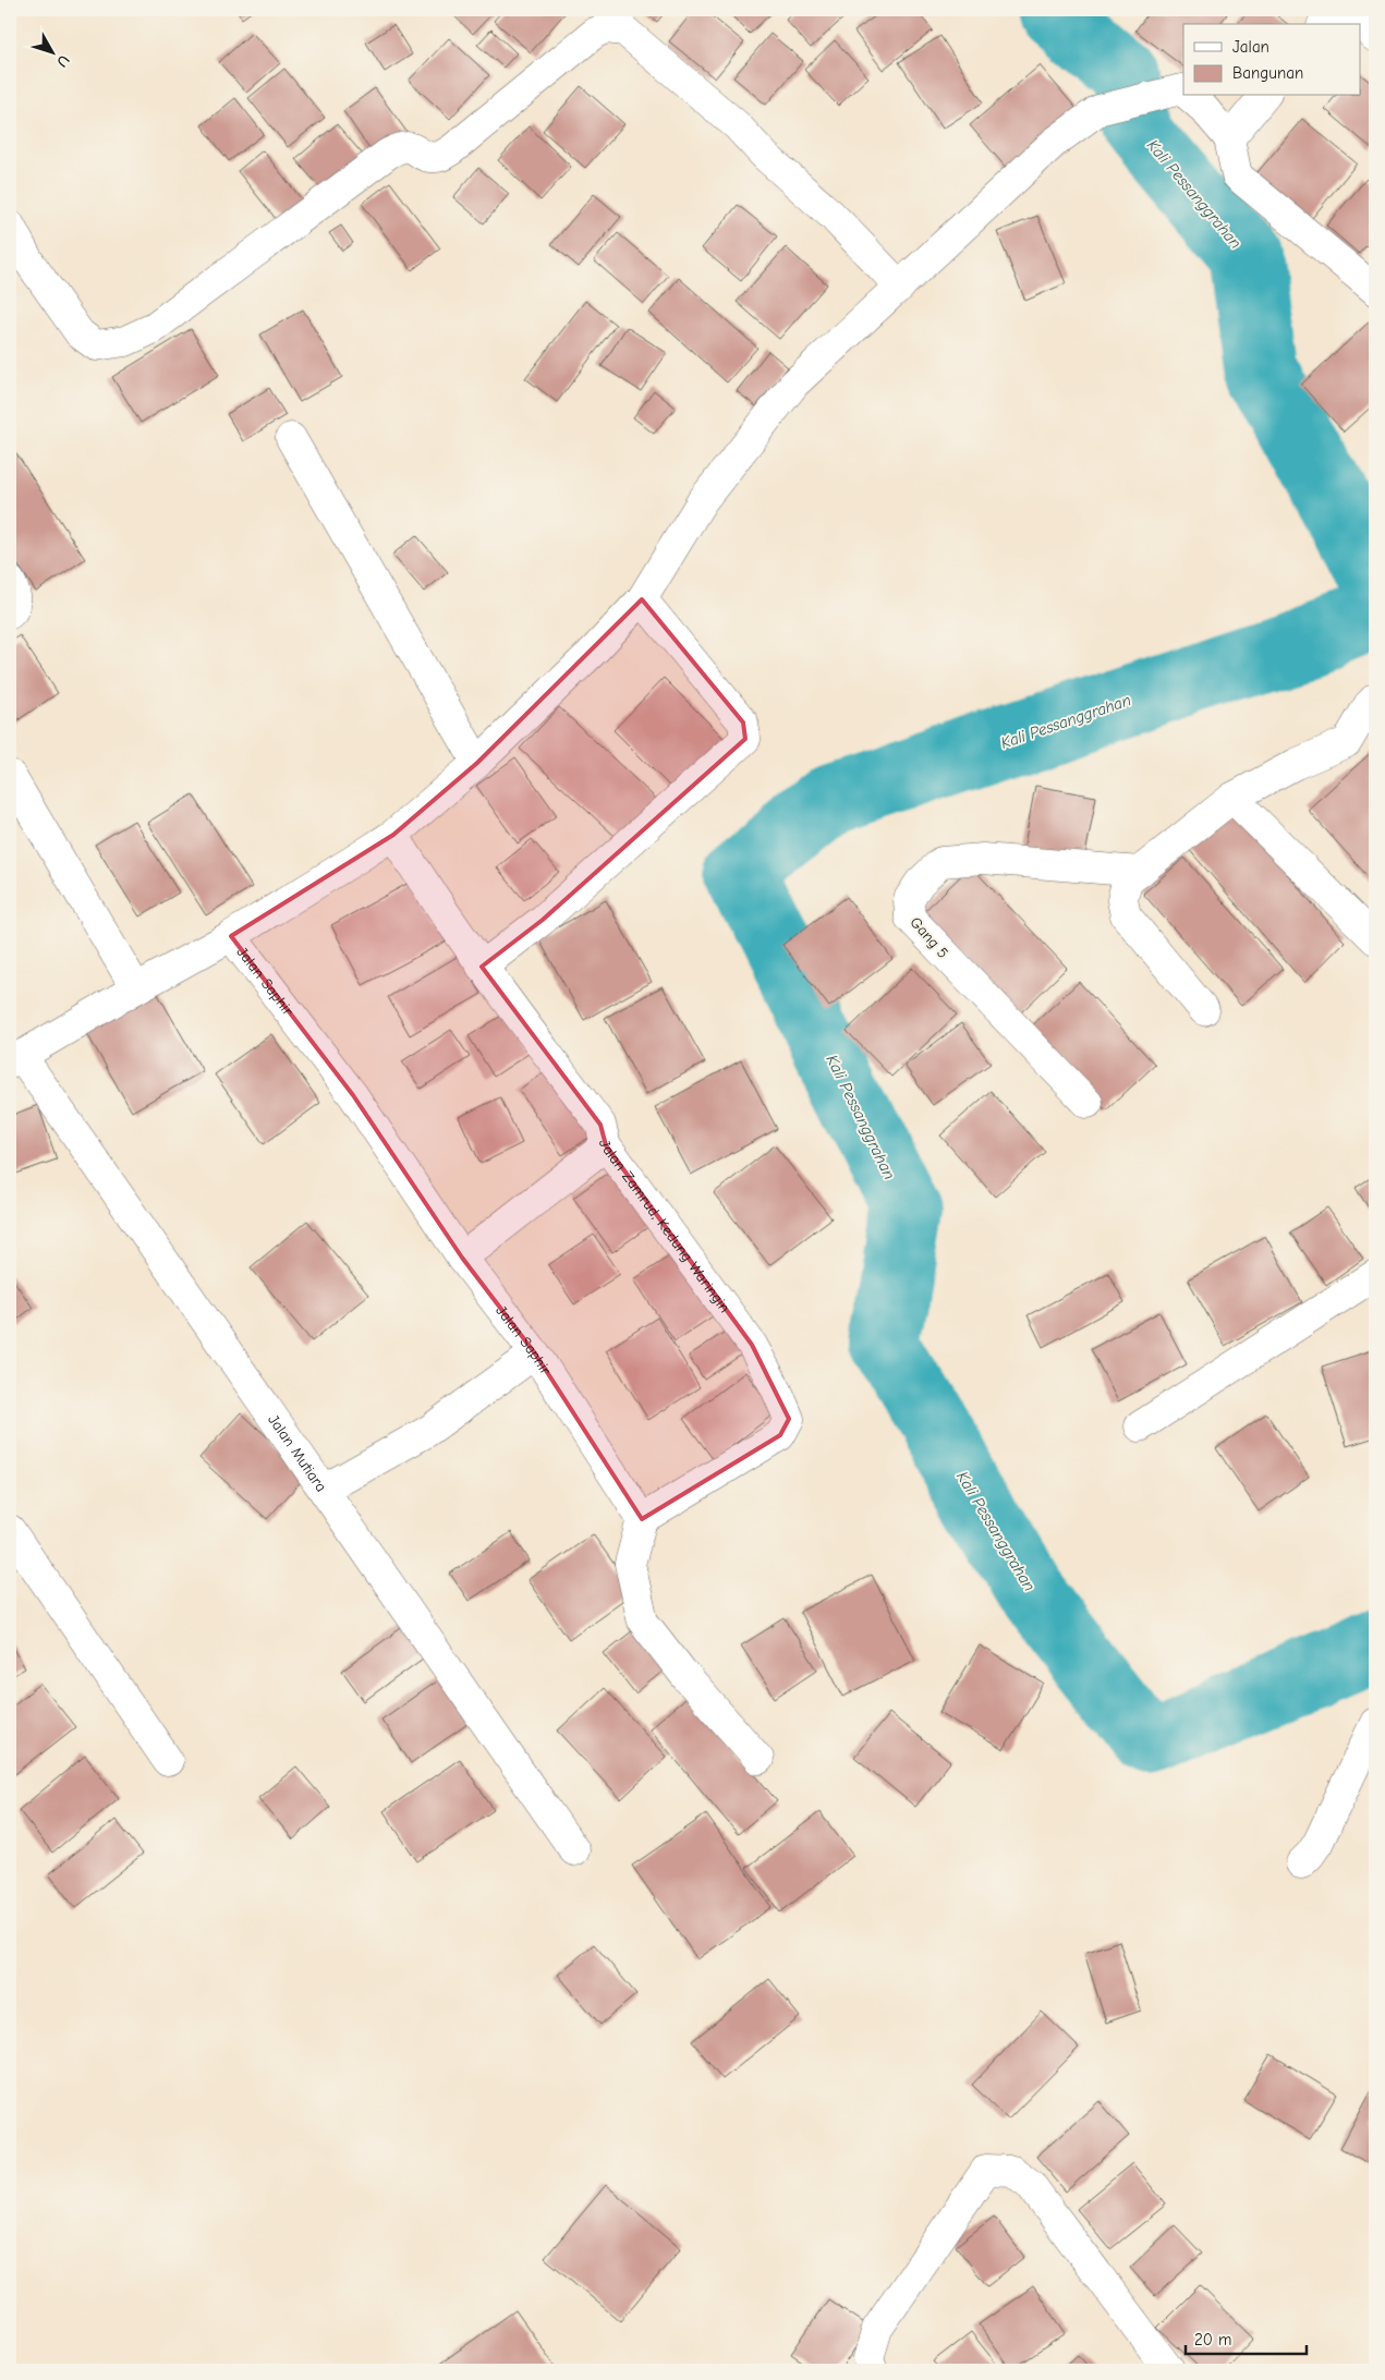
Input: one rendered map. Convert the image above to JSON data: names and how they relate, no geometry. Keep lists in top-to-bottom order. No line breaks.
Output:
{"streets":{"street":["Gang 5","Jalan Saphir","Jalan Zamrud, Kedung Waringin","Jalan Mutiara"]},"crossings":[["Jalan Saphir","Jalan Zamrud, Kedung Waringin"]],"water":["Kali Pessanggrahan"],"legend":["Jalan","Bangunan"],"scale_bar":"20 m","north":"bottom right"}
